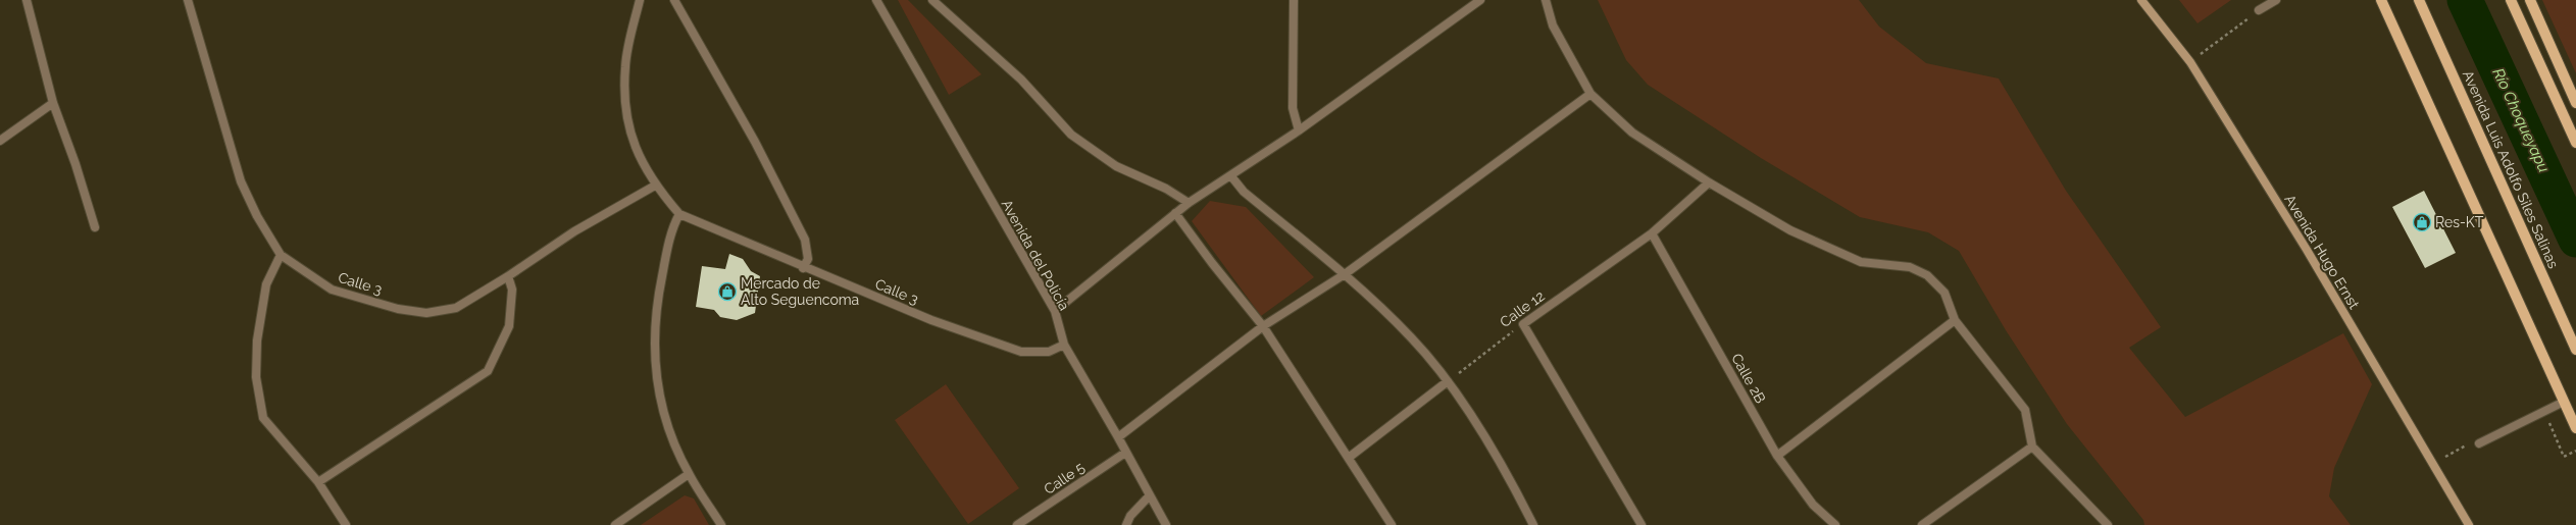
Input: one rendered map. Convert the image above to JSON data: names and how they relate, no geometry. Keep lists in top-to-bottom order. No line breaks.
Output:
{"streets":{"main road":["Avenida Luis Adolfo Siles Salinas"],"street":["Avenida Hugo Ernst","Avenida del Policía","Calle 3","Calle 12","Calle 2B","Calle 5"]},"crossings":[["Avenida del Policía","Calle 3"],["Avenida del Policía","Calle 5"],["Calle 12","Calle 2B"]],"water":["Río Choqueyapu"],"places":{"shop":["Res-KT","Mercado de Alto Seguencoma"]}}
